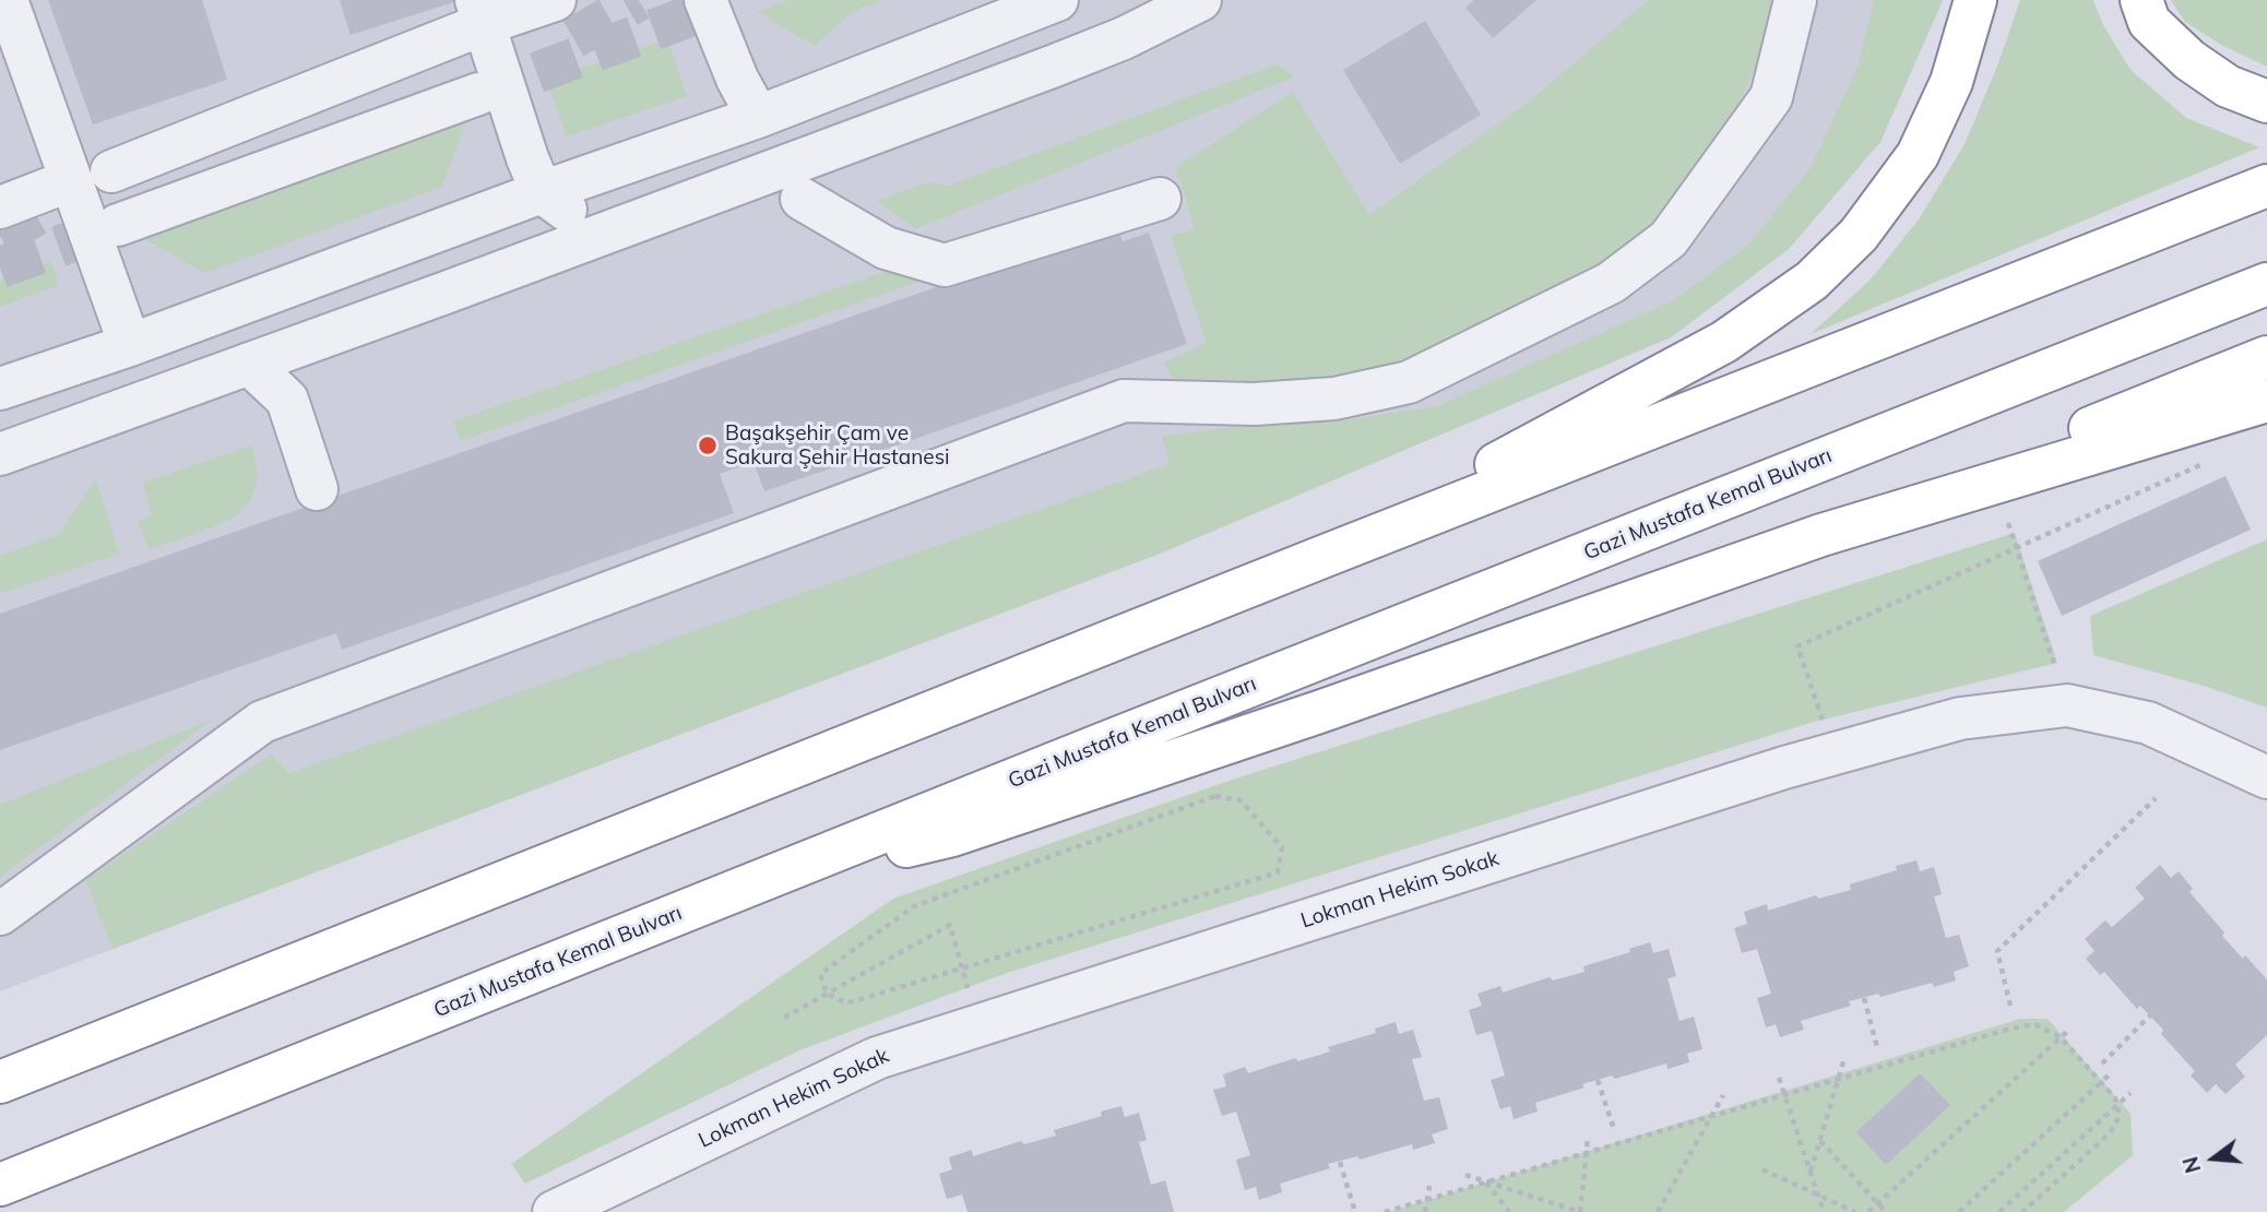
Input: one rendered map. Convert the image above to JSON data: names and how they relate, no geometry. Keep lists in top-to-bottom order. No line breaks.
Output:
{"streets":{"highway":["Gazi Mustafa Kemal Bulvarı"],"street":["Lokman Hekim Sokak"]},"places":["Başakşehir Çam ve Sakura Şehir Hastanesi"],"north":"left"}
